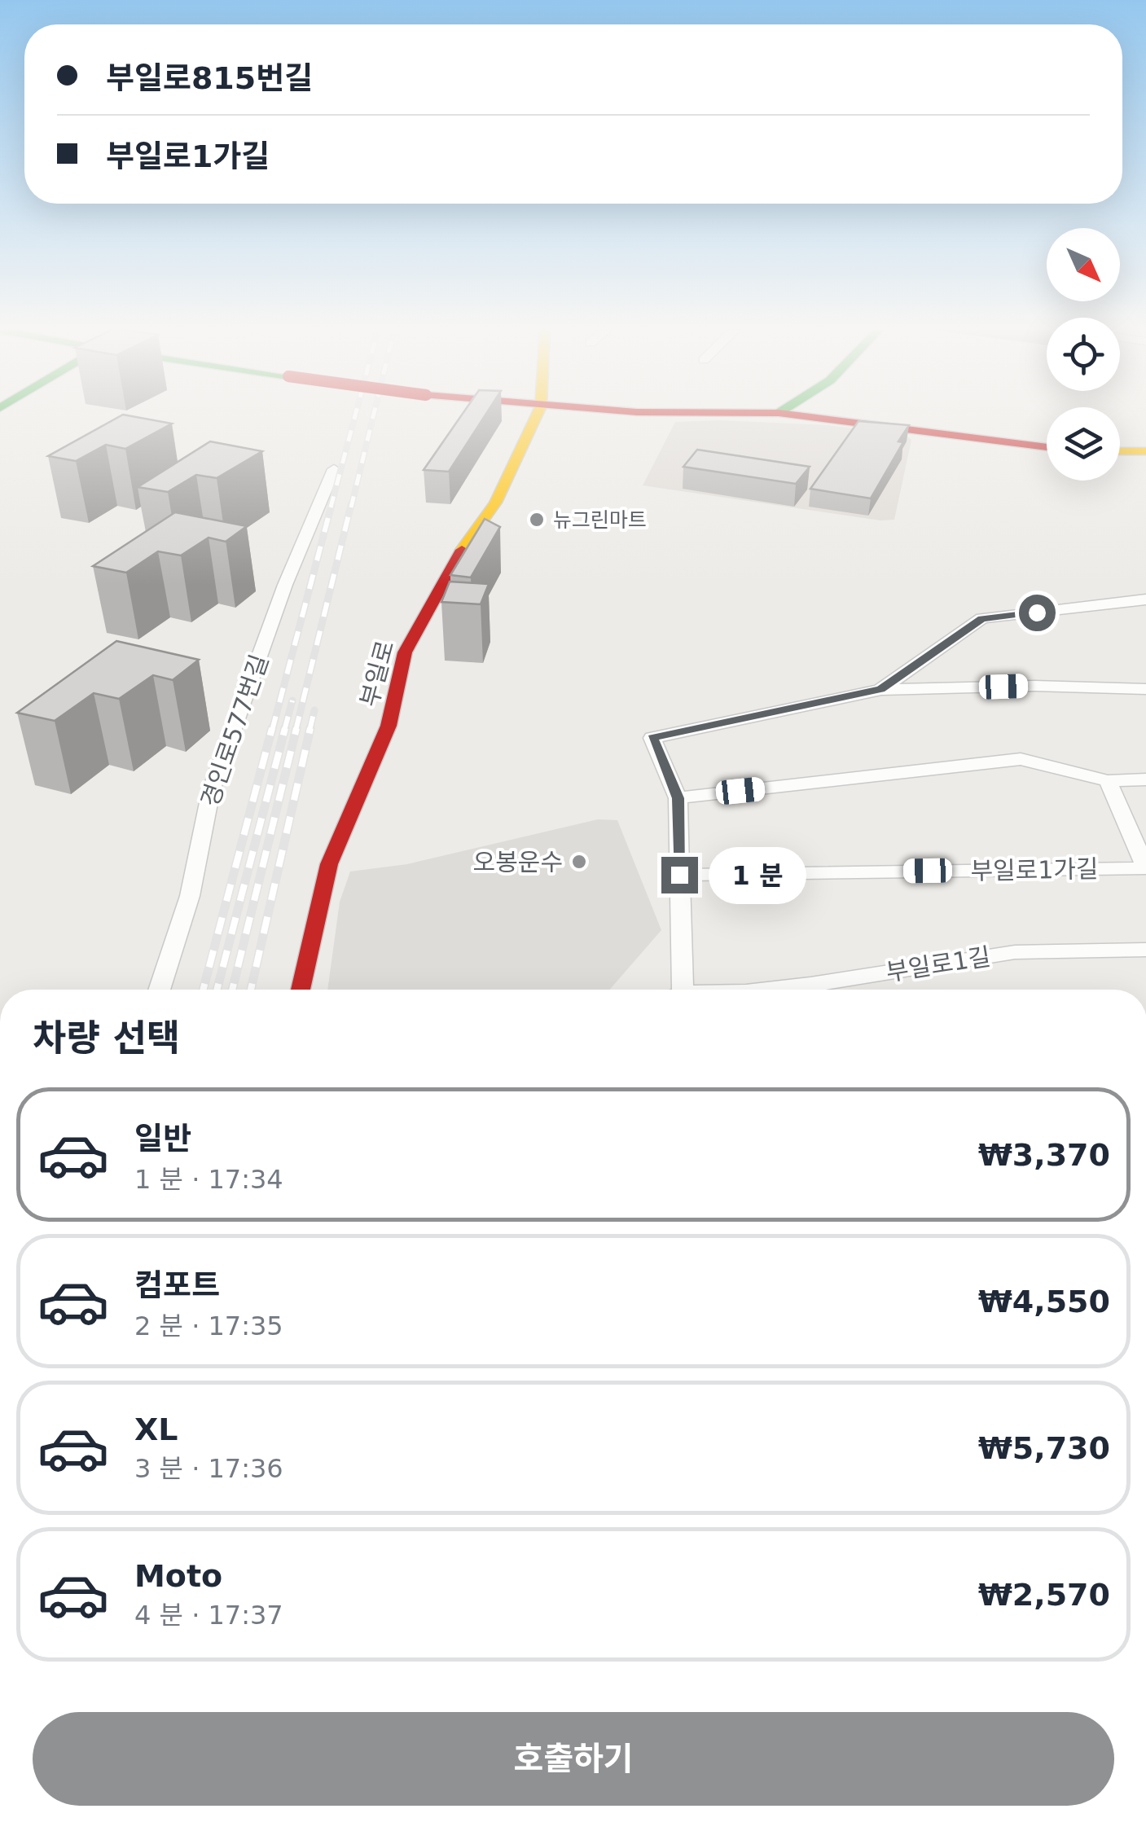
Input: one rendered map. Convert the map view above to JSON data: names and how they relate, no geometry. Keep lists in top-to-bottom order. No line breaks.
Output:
{"streets":{"street":["부일로","경인로577번길","부일로1가길","부일로1길"]},"places":["뉴그린마트","오봉운수"],"north":"bottom right","page":{"banner":["부일로815번길","부일로1가길"],"bubble":"1 분","heading":"차량 선택","list":[{"name":"일반","note":"1 분 · 17:34","value":"₩3,370"},{"name":"컴포트","note":"2 분 · 17:35","value":"₩4,550"},{"name":"XL","note":"3 분 · 17:36","value":"₩5,730"},{"name":"Moto","note":"4 분 · 17:37","value":"₩2,570"}],"buttons":"호출하기"}}
